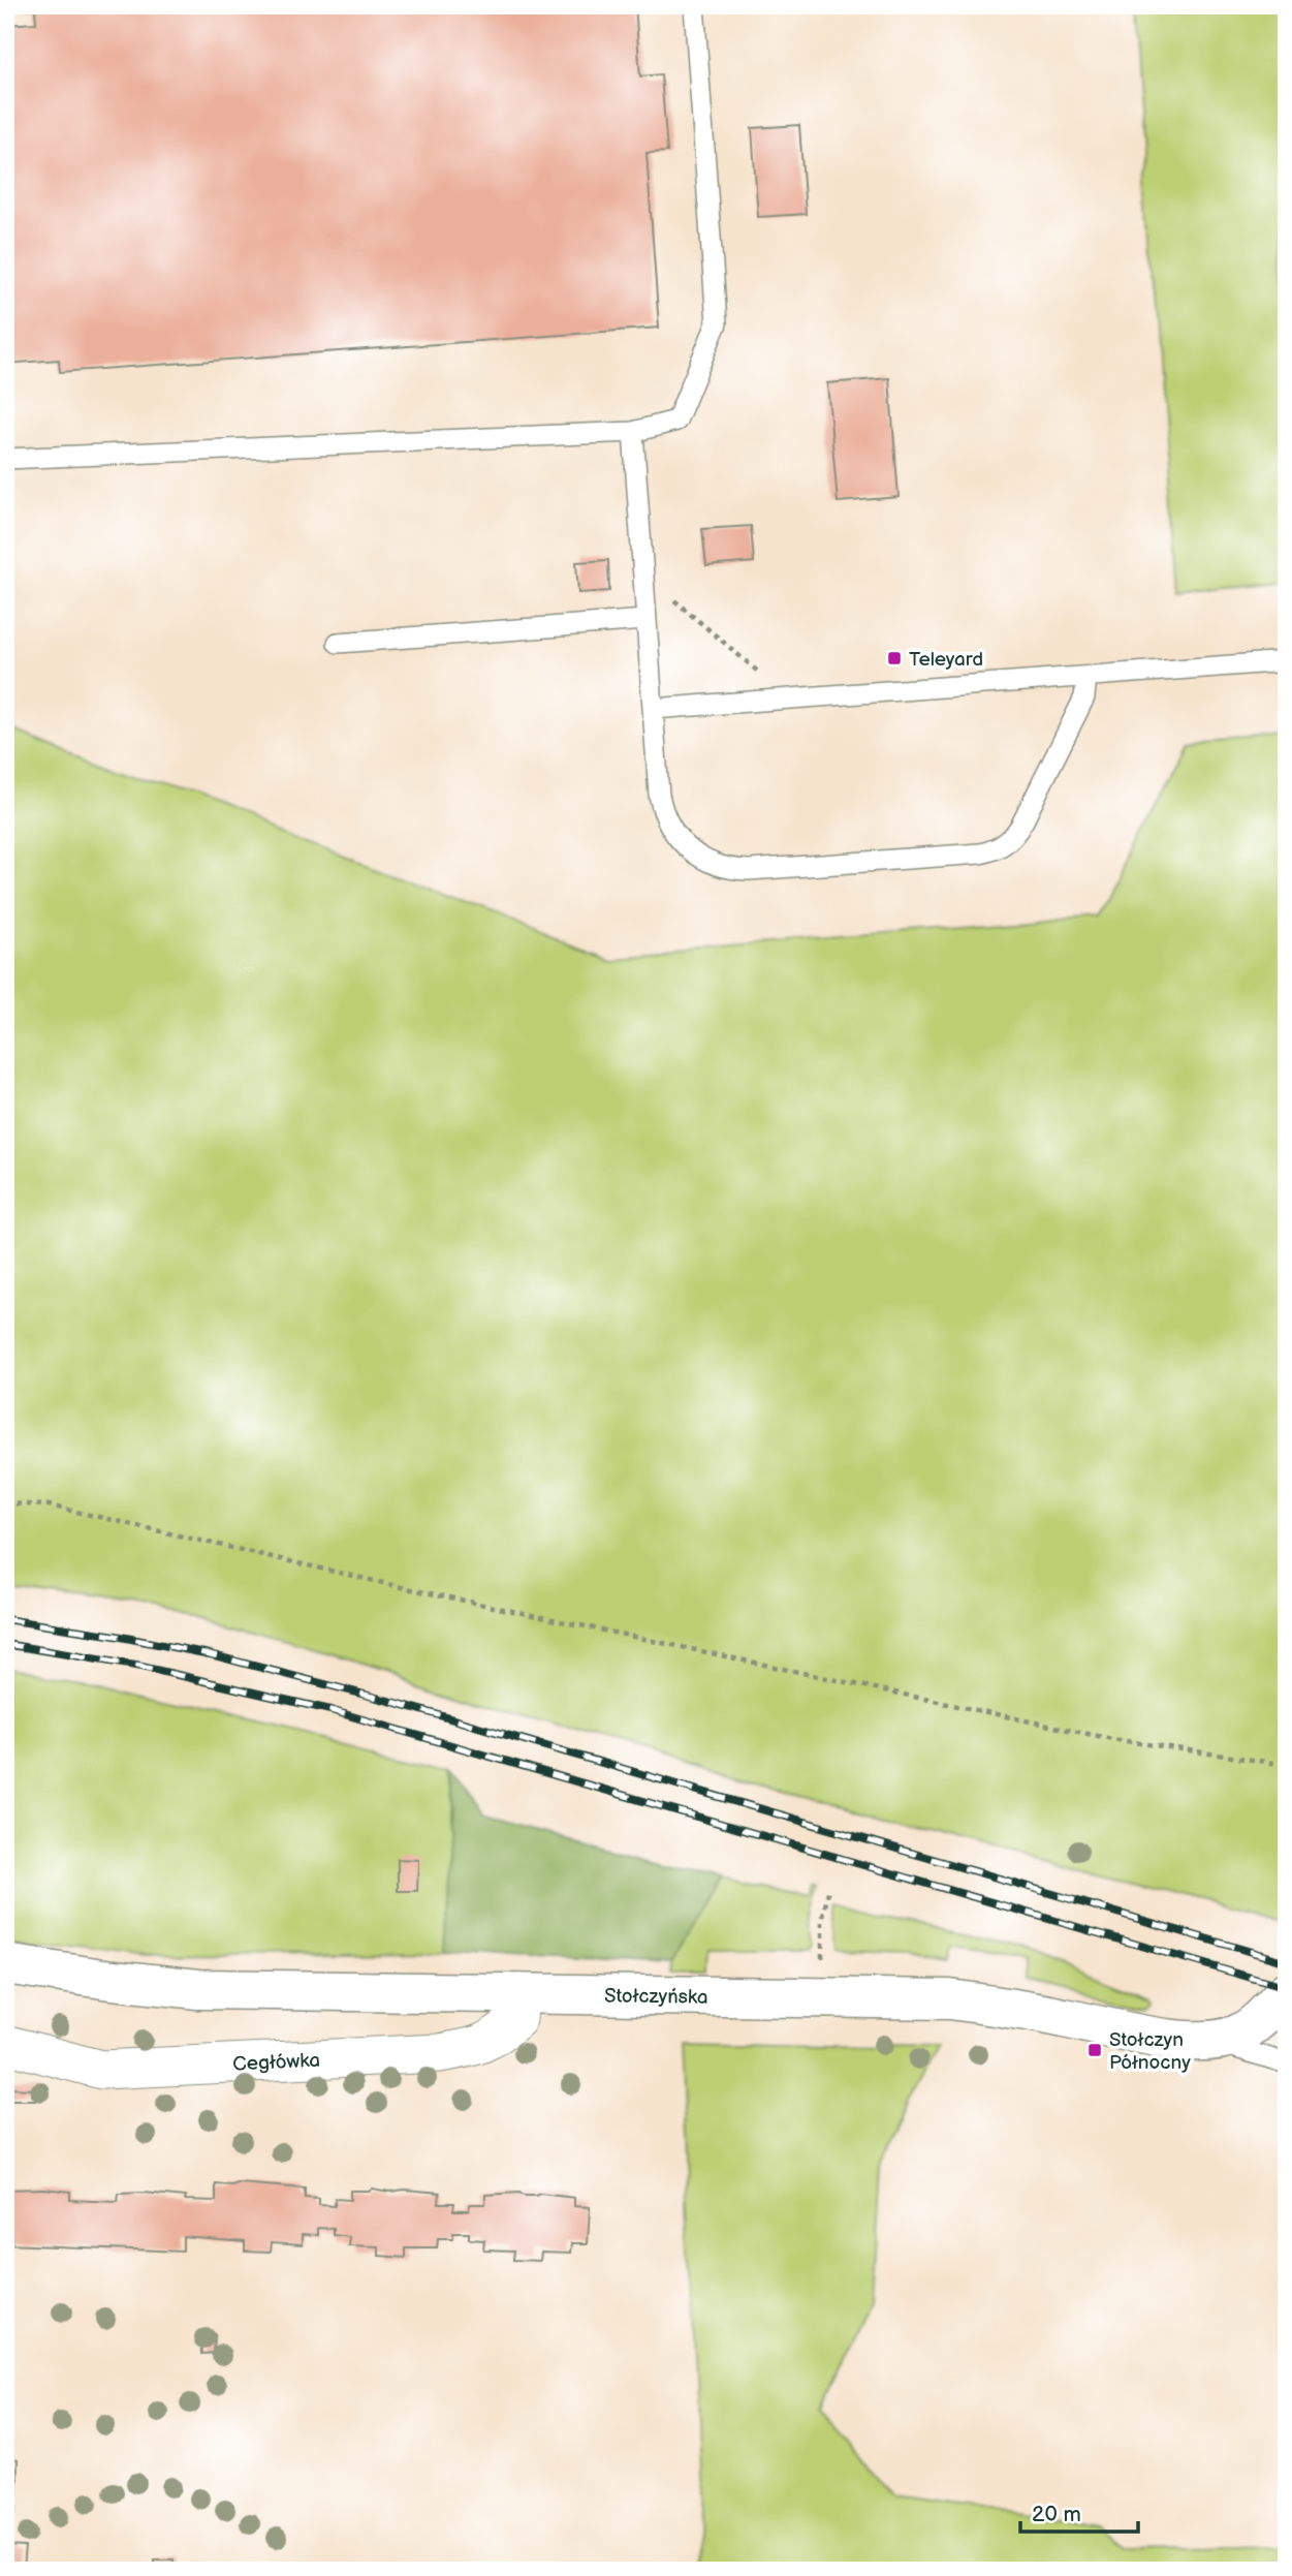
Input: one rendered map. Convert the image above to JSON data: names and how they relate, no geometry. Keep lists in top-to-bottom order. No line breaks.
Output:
{"streets":{"street":["Stołczyńska","Cegłówka"]},"crossings":[["Stołczyńska","Cegłówka"]],"places":{"transit":["Teleyard","Stołczyn Północny"]},"scale_bar":"20 m"}
